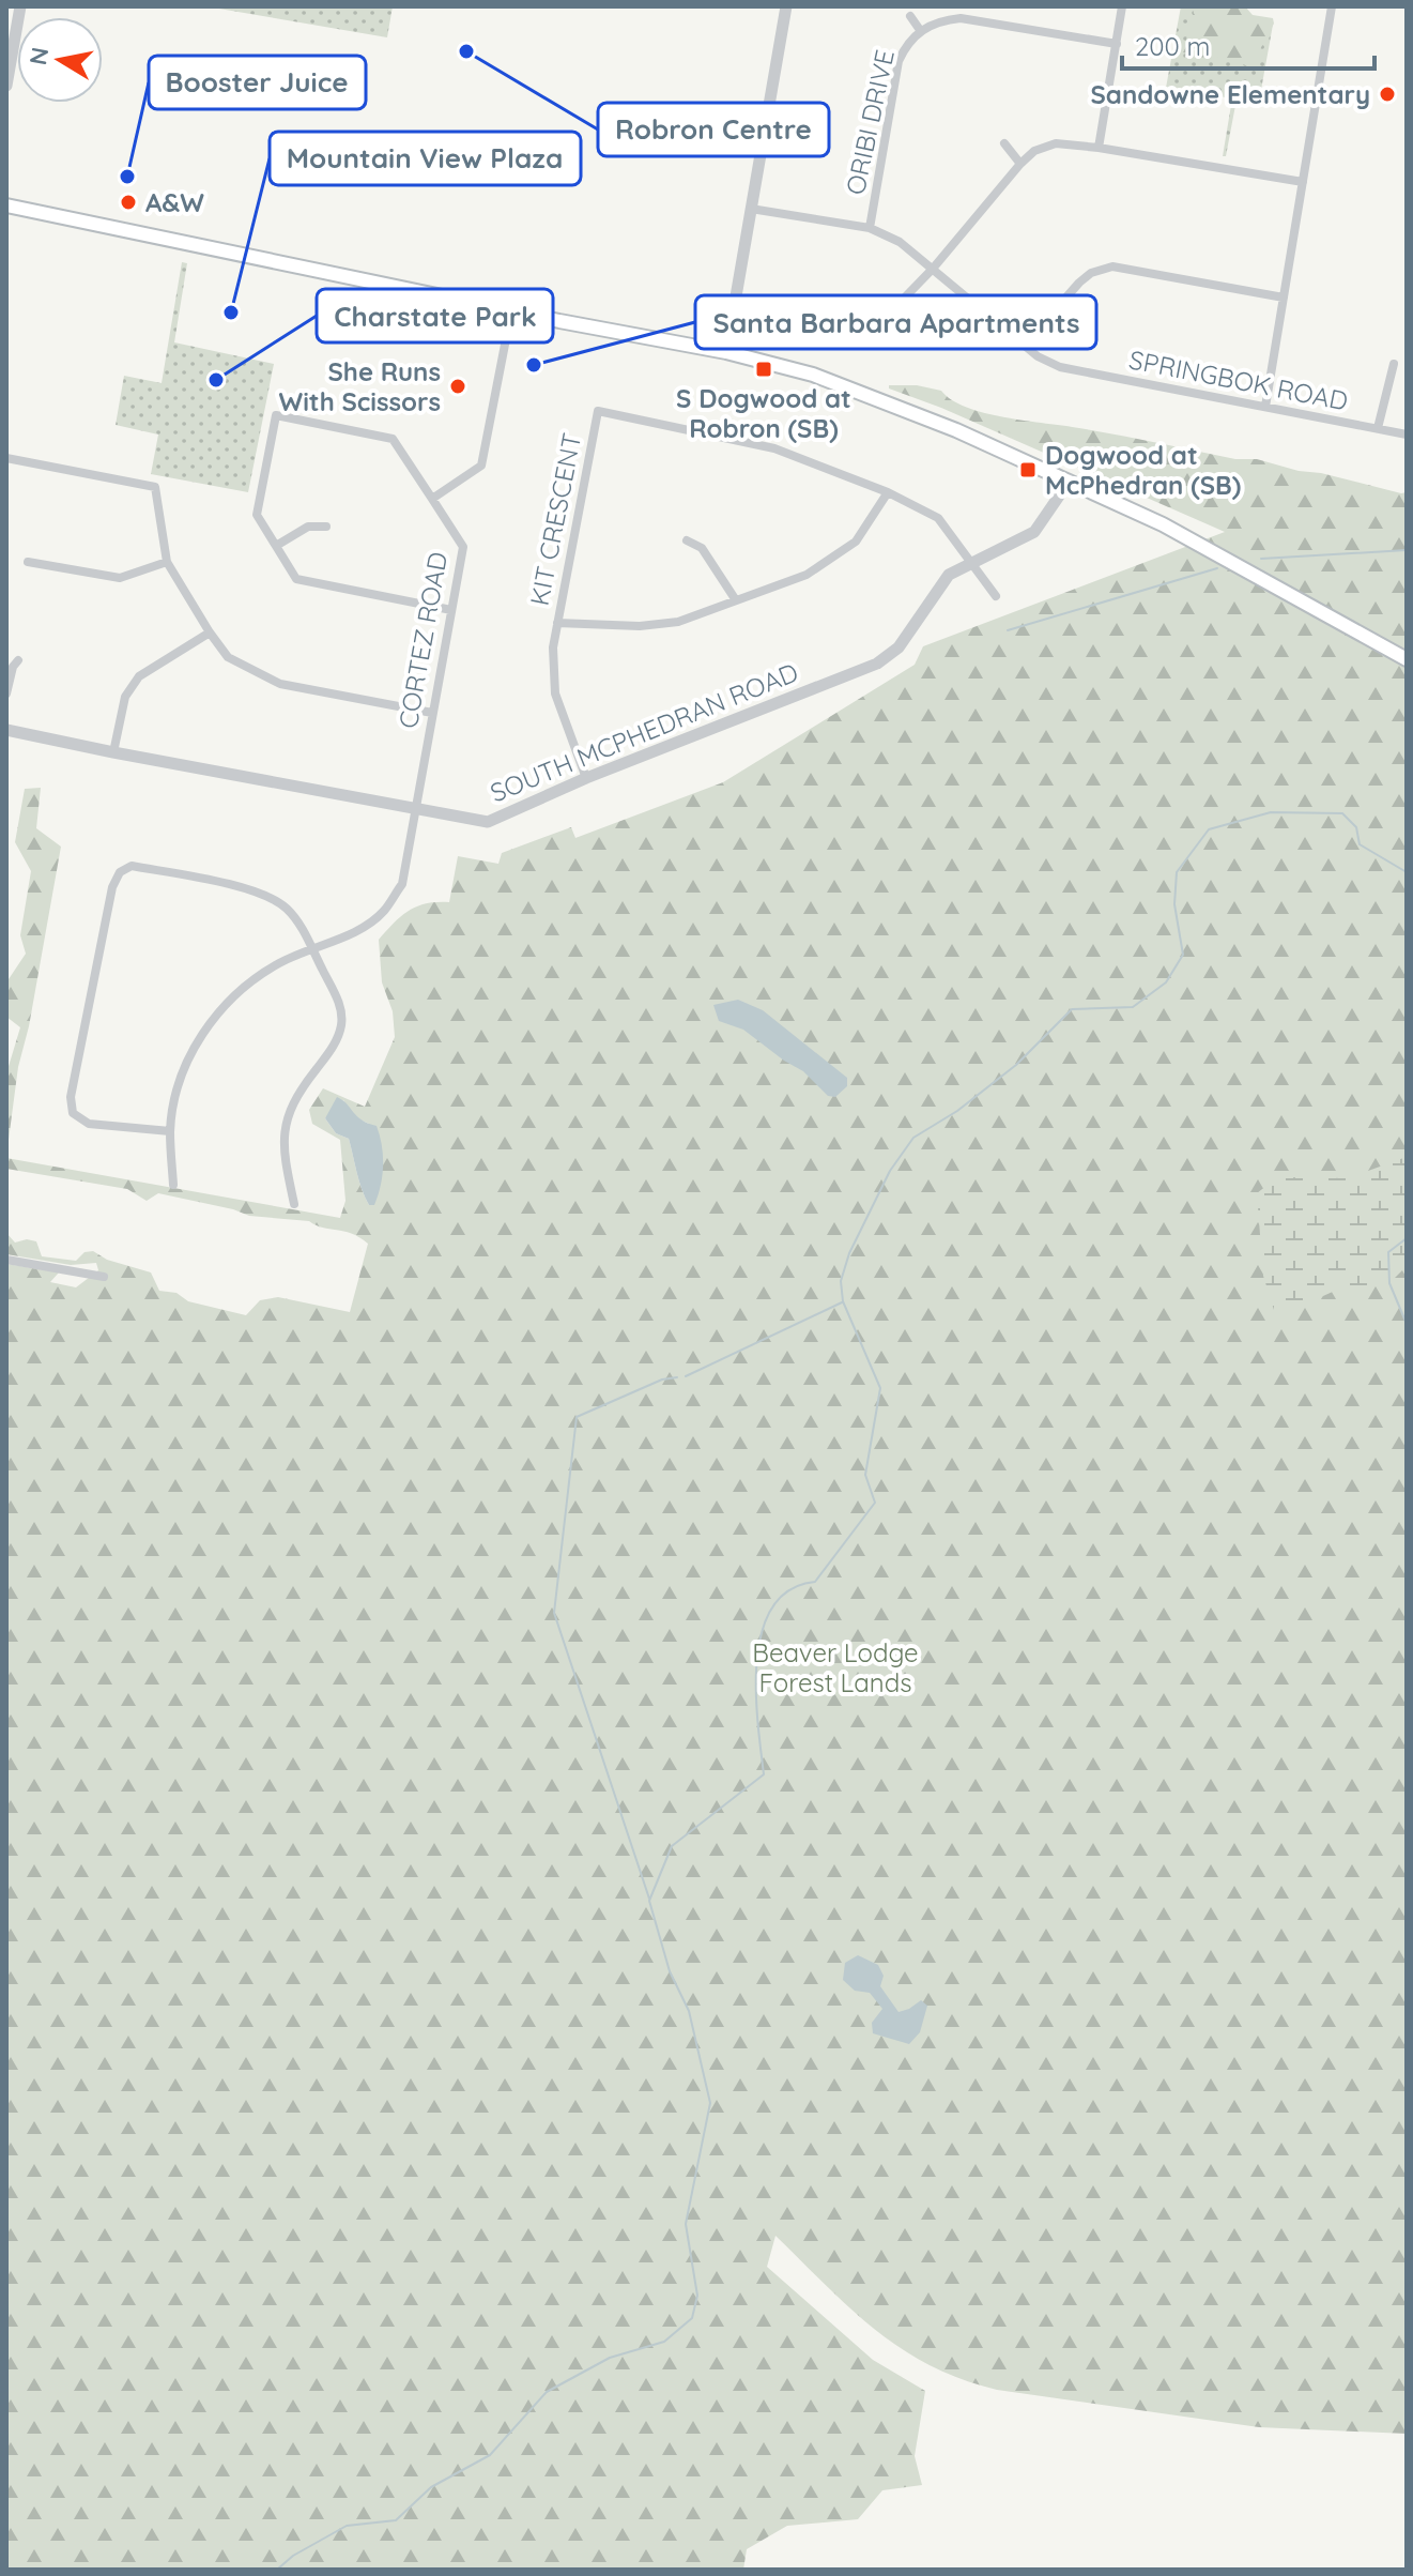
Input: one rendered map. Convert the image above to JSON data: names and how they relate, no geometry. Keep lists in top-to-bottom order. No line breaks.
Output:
{"streets":{"street":["ORIBI DRIVE","SPRINGBOK ROAD","KIT CRESCENT","CORTEZ ROAD","SOUTH MCPHEDRAN ROAD"]},"crossings":[["ORIBI DRIVE","SPRINGBOK ROAD"],["KIT CRESCENT","SOUTH MCPHEDRAN ROAD"],["CORTEZ ROAD","SOUTH MCPHEDRAN ROAD"]],"parks":["Beaver Lodge Forest Lands"],"places":{"other":["Robron Centre","Sandowne Elementary","Booster Juice","A&W","Mountain View Plaza","Santa Barbara Apartments","Charstate Park","She Runs With Scissors"],"transit":["S Dogwood at Robron (SB)","Dogwood at McPhedran (SB)"]},"scale_bar":"200 m","north":"left"}
